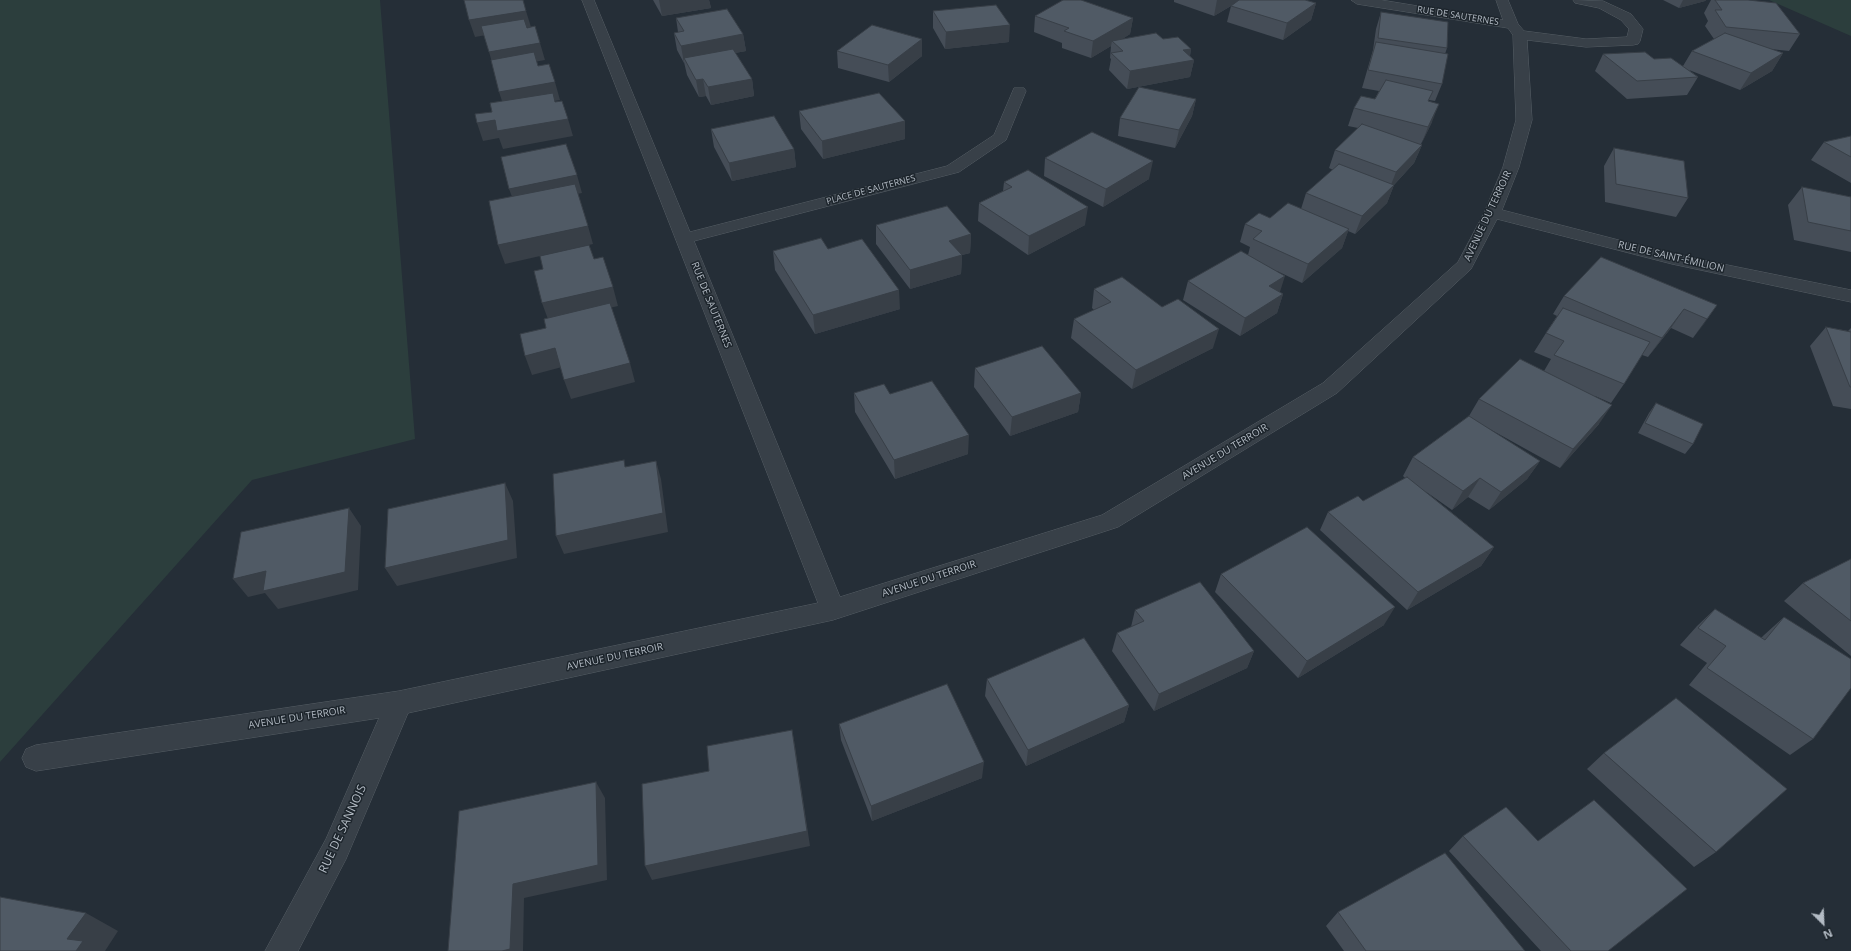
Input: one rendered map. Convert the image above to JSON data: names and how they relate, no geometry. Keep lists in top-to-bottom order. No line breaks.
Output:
{"streets":{"street":["RUE DE SAUTERNES","PLACE DE SAUTERNES","AVENUE DU TERROIR","RUE DE SAINT-ÉMILION","RUE DE SANNOIS"]},"crossings":[["RUE DE SAUTERNES","PLACE DE SAUTERNES"],["RUE DE SAUTERNES","AVENUE DU TERROIR"],["AVENUE DU TERROIR","RUE DE SAINT-ÉMILION"],["AVENUE DU TERROIR","RUE DE SANNOIS"]],"north":"bottom right"}
